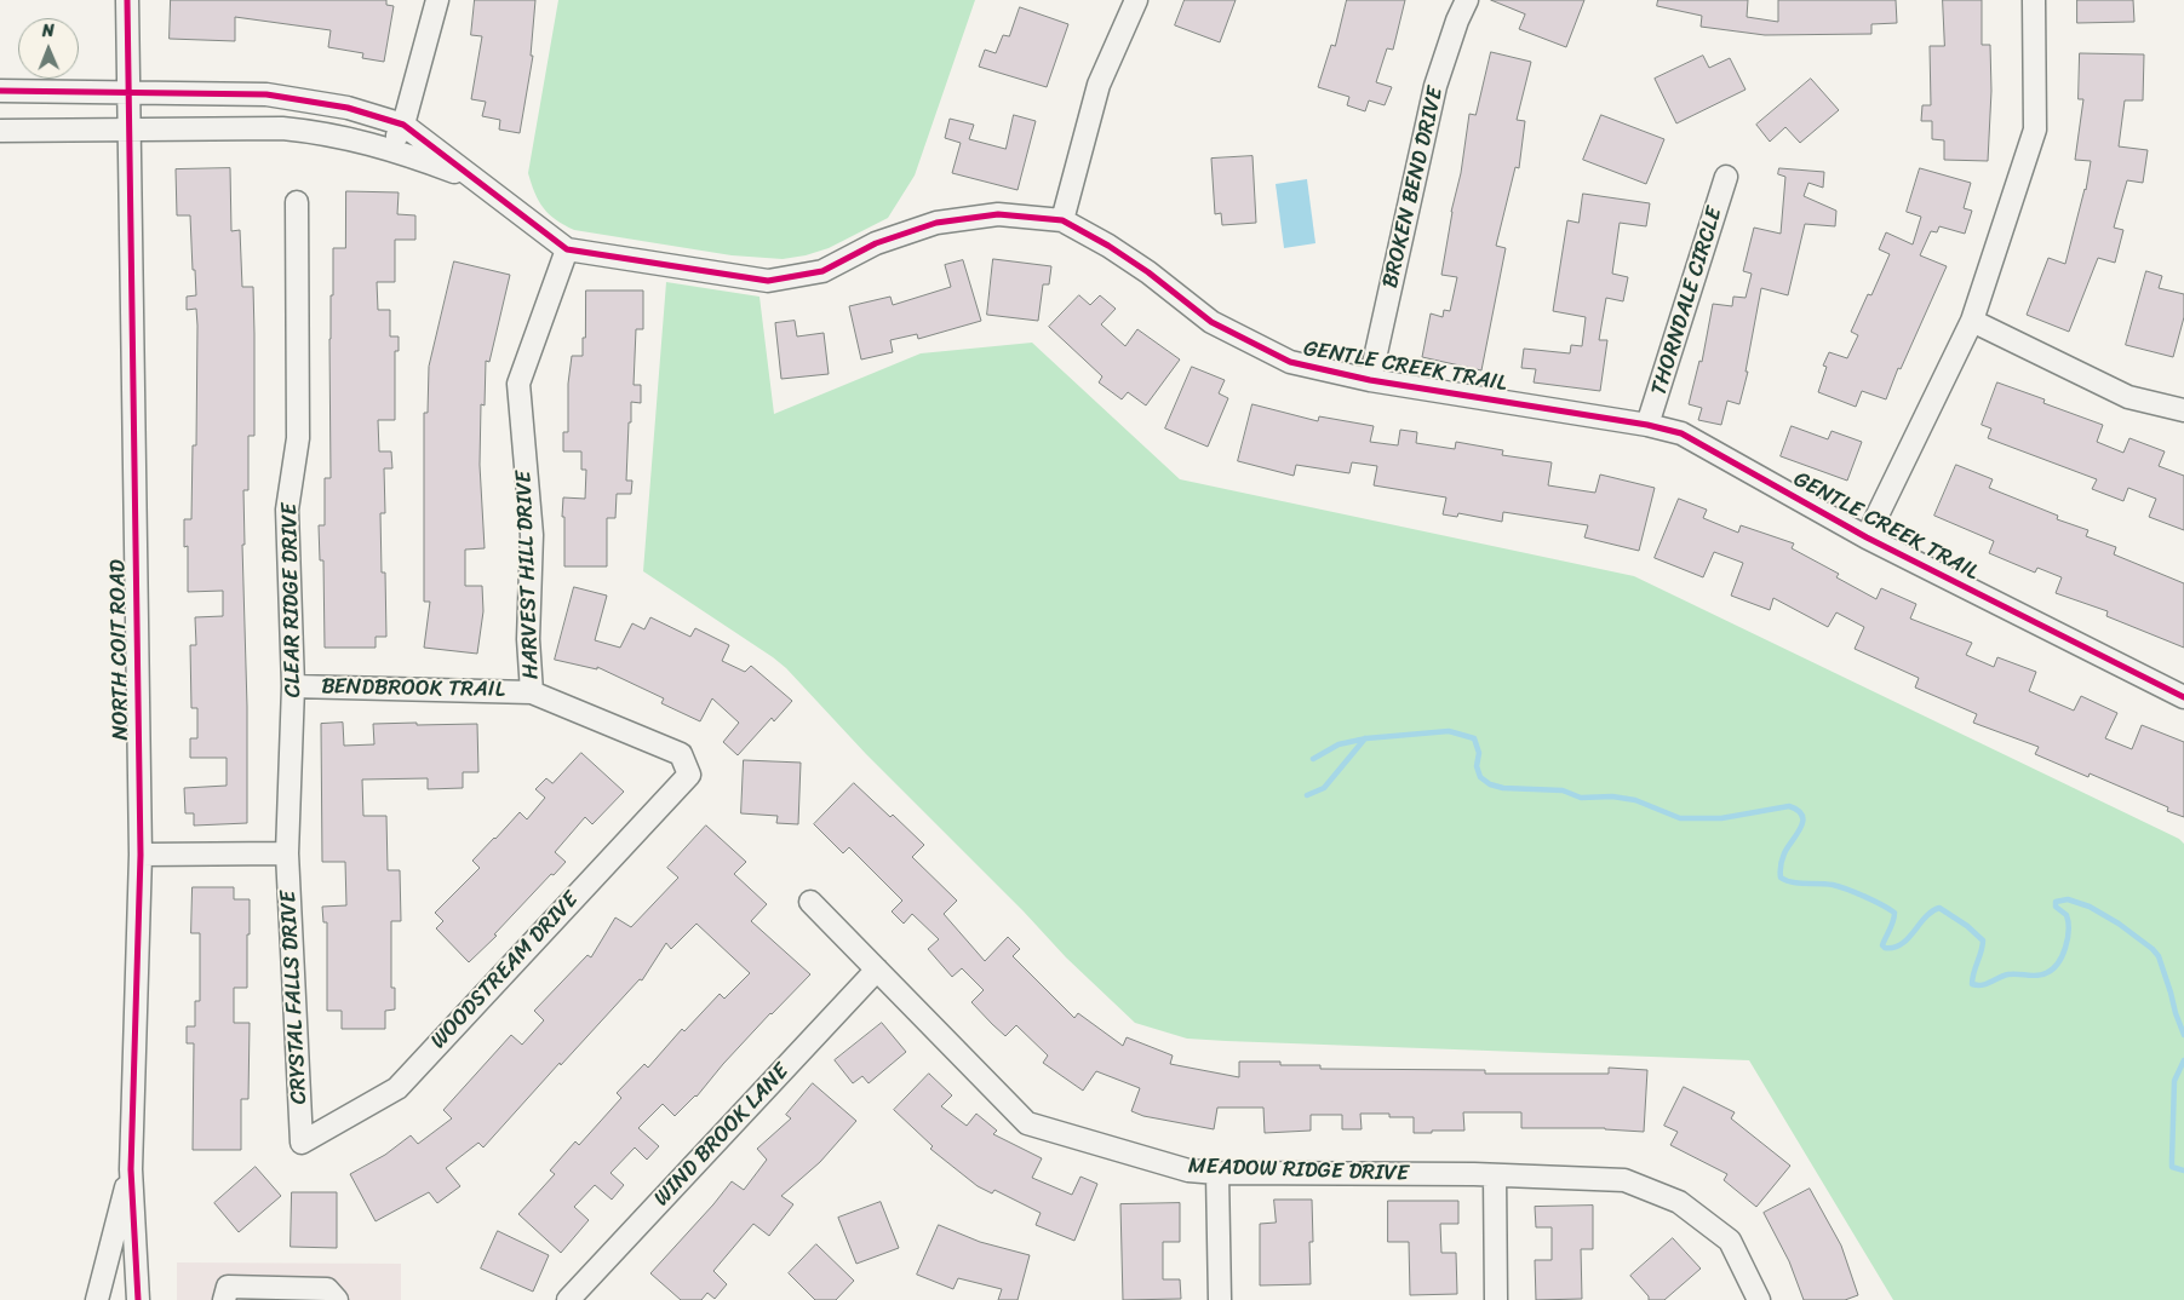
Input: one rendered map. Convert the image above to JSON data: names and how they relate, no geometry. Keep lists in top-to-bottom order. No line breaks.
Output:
{"streets":{"street":["BROKEN BEND DRIVE","THORNDALE CIRCLE","GENTLE CREEK TRAIL","HARVEST HILL DRIVE","CLEAR RIDGE DRIVE","NORTH COIT ROAD","BENDBROOK TRAIL","WOODSTREAM DRIVE","CRYSTAL FALLS DRIVE","WIND BROOK LANE","MEADOW RIDGE DRIVE"]},"crossings":[["BROKEN BEND DRIVE","GENTLE CREEK TRAIL"],["THORNDALE CIRCLE","GENTLE CREEK TRAIL"],["GENTLE CREEK TRAIL","HARVEST HILL DRIVE"],["GENTLE CREEK TRAIL","NORTH COIT ROAD"],["HARVEST HILL DRIVE","BENDBROOK TRAIL"],["CLEAR RIDGE DRIVE","BENDBROOK TRAIL"],["CLEAR RIDGE DRIVE","CRYSTAL FALLS DRIVE"],["BENDBROOK TRAIL","WOODSTREAM DRIVE"],["WOODSTREAM DRIVE","CRYSTAL FALLS DRIVE"],["WIND BROOK LANE","MEADOW RIDGE DRIVE"]],"north":"top"}
